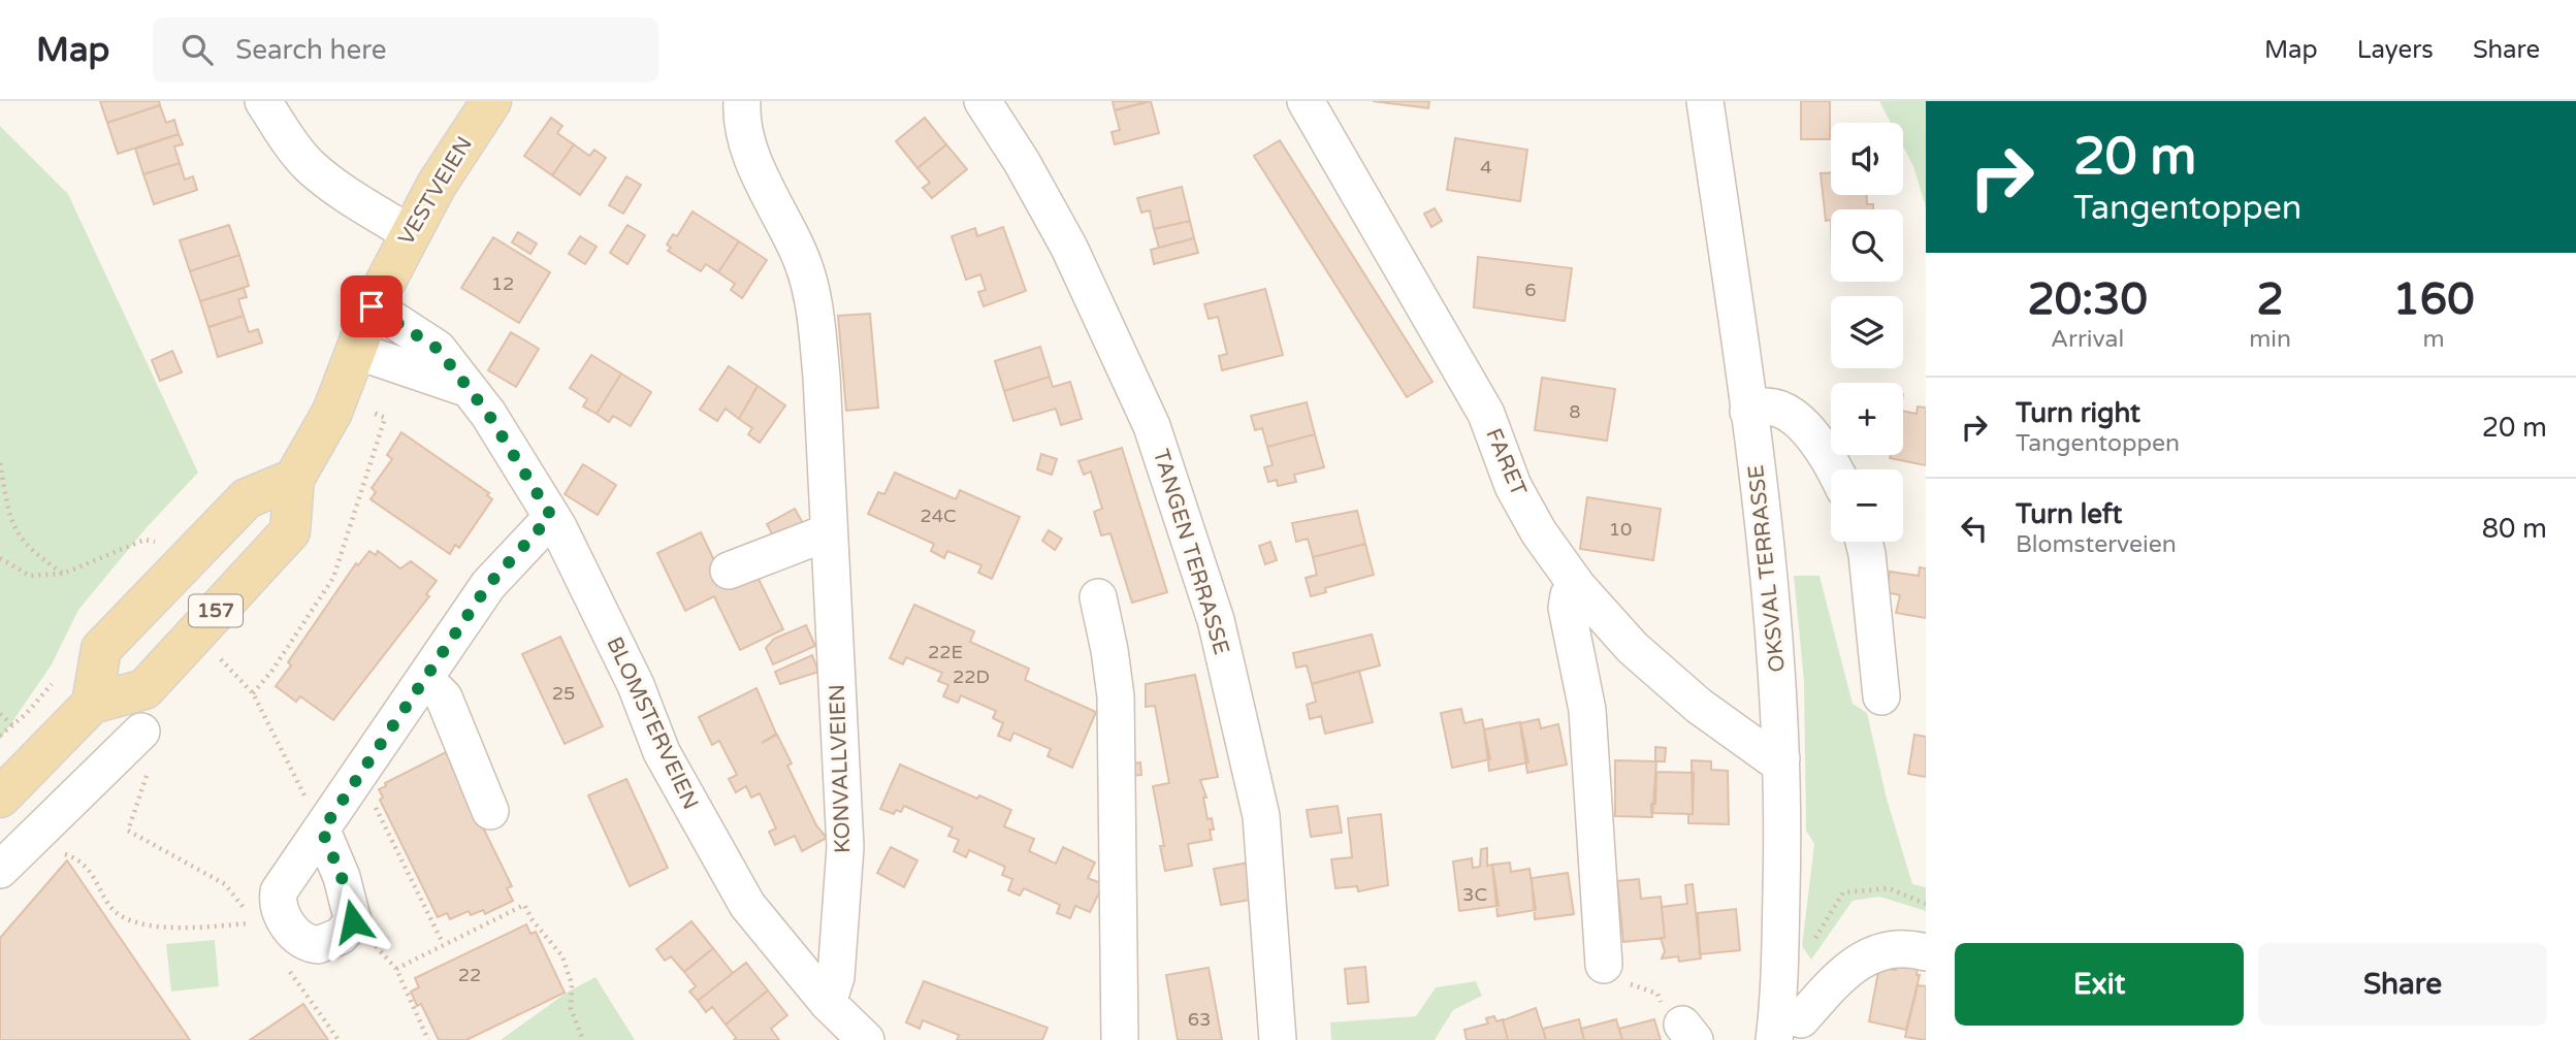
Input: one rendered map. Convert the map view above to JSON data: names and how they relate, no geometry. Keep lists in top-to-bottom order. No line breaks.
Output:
{"streets":{"main road":["VESTVEIEN","157"],"street":["FARET","TANGEN TERRASSE","OKSVAL TERRASSE","BLOMSTERVEIEN","KONVALLVEIEN"]},"crossings":[["VESTVEIEN","157"],["VESTVEIEN","BLOMSTERVEIEN"],["FARET","OKSVAL TERRASSE"],["BLOMSTERVEIEN","KONVALLVEIEN"]],"house_numbers":["4","12","6","8","24C","10","22E","22D","25","3C","22","63"],"page":{"header":"Map","search":"Search here","nav":["Map","Layers","Share"],"turn":["20 m","Tangentoppen"],"map_buttons":["+","−"],"eta":["20:30","Arrival","2","min","160","m"],"list":[{"name":"Turn right","note":"Tangentoppen","value":"20 m"},{"name":"Turn left","note":"Blomsterveien","value":"80 m"}],"buttons":["Exit","Share"]}}
